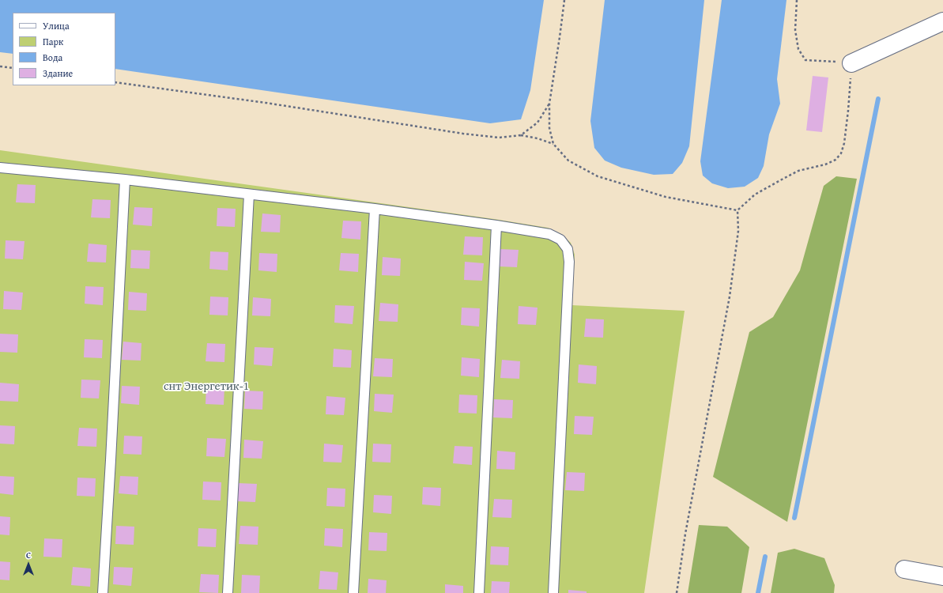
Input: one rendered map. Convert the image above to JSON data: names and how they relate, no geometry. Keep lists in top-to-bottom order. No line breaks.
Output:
{"parks":["снт Энергетик-1"],"legend":["Улица","Парк","Вода","Здание"],"north":"top"}
